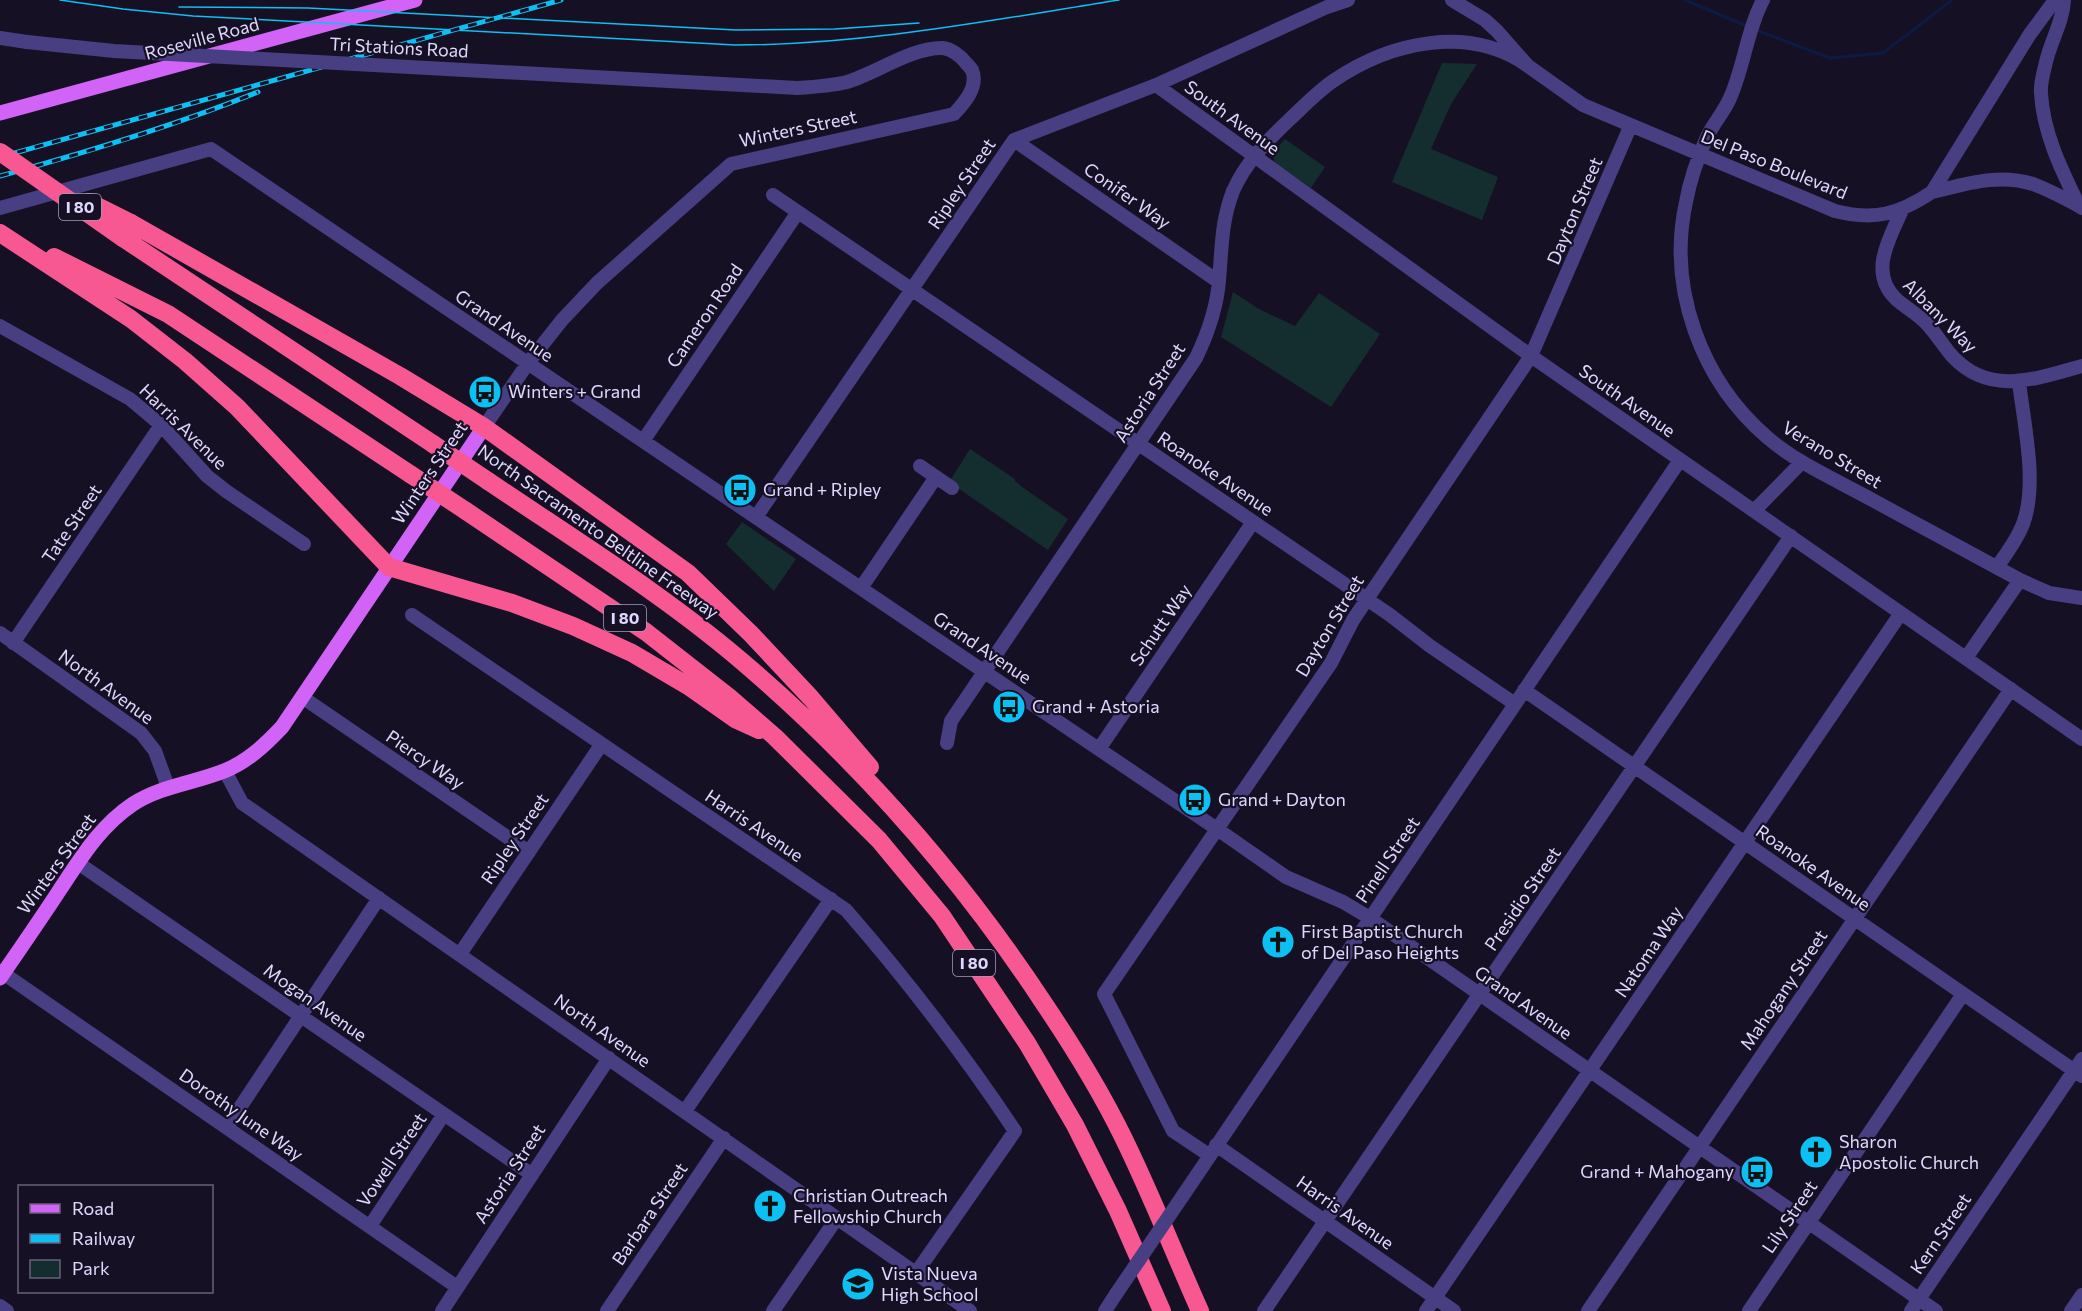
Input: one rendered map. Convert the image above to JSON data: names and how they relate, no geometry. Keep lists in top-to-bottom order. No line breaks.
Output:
{"streets":{"highway":["I 80","North Sacramento Beltline Freeway"],"main road":["Roseville Road","Winters Street"],"street":["Tri Stations Road","South Avenue","Del Paso Boulevard","Ripley Street","Conifer Way","Dayton Street","Cameron Road","Albany Way","Grand Avenue","Astoria Street","Harris Avenue","Verano Street","Roanoke Avenue","Tate Street","Schutt Way","North Avenue","Piercy Way","Pinell Street","Presidio Street","Natoma Way","Mahogany Street","Mogan Avenue","Dorothy June Way","Vowell Street","Barbara Street","Lily Street","Kern Street"]},"crossings":[["Tri Stations Road","Winters Street"],["South Avenue","Ripley Street"],["South Avenue","Dayton Street"],["South Avenue","Astoria Street"],["South Avenue","Pinell Street"],["South Avenue","Presidio Street"],["South Avenue","Natoma Way"],["South Avenue","Mahogany Street"],["Winters Street","Grand Avenue"],["Winters Street","North Avenue"],["Winters Street","Piercy Way"],["Winters Street","Mogan Avenue"],["Winters Street","Dorothy June Way"],["Del Paso Boulevard","Dayton Street"],["Del Paso Boulevard","Albany Way"],["Del Paso Boulevard","Astoria Street"],["Del Paso Boulevard","Verano Street"],["Ripley Street","Conifer Way"],["Ripley Street","Grand Avenue"],["Ripley Street","Harris Avenue"],["Ripley Street","Roanoke Avenue"],["Ripley Street","North Avenue"],["Ripley Street","Piercy Way"],["Conifer Way","Astoria Street"],["Dayton Street","Grand Avenue"],["Dayton Street","Harris Avenue"],["Dayton Street","Roanoke Avenue"],["Cameron Road","Grand Avenue"],["Cameron Road","Roanoke Avenue"],["Grand Avenue","Astoria Street"],["Grand Avenue","Schutt Way"],["Grand Avenue","Pinell Street"],["Grand Avenue","Presidio Street"],["Grand Avenue","Natoma Way"],["Grand Avenue","Mahogany Street"],["Grand Avenue","Lily Street"],["Grand Avenue","Kern Street"],["Astoria Street","Roanoke Avenue"],["Astoria Street","North Avenue"],["Astoria Street","Mogan Avenue"],["Astoria Street","Dorothy June Way"],["Harris Avenue","Tate Street"],["Harris Avenue","North Avenue"],["Harris Avenue","Pinell Street"],["Harris Avenue","Presidio Street"],["Harris Avenue","Natoma Way"],["Roanoke Avenue","Schutt Way"],["Roanoke Avenue","Pinell Street"],["Roanoke Avenue","Presidio Street"],["Roanoke Avenue","Natoma Way"],["Roanoke Avenue","Mahogany Street"],["Roanoke Avenue","Lily Street"],["Roanoke Avenue","Kern Street"],["Tate Street","North Avenue"],["North Avenue","Barbara Street"],["Mogan Avenue","Vowell Street"],["Dorothy June Way","Vowell Street"]],"places":{"bus stop":["Winters + Grand","Grand + Ripley","Grand + Astoria","Grand + Dayton","Grand + Mahogany"],"church":["First Baptist Church of Del Paso Heights","Sharon Apostolic Church","Christian Outreach Fellowship Church"],"school or university":["Vista Nueva High School"]},"legend":["Road","Railway","Park"]}
